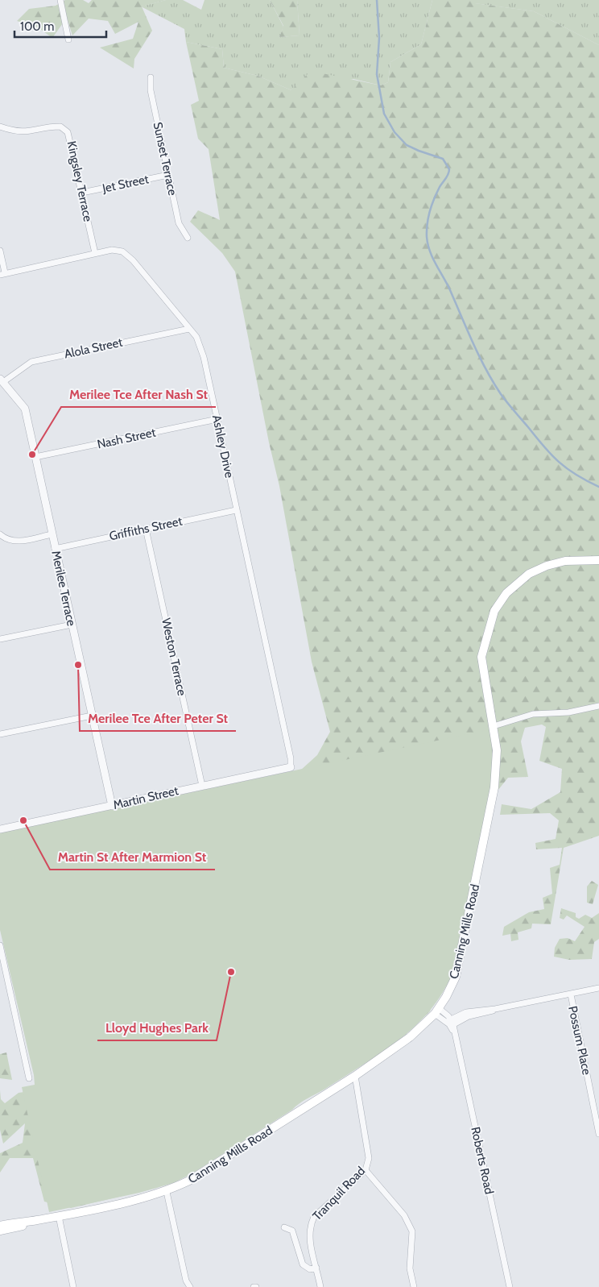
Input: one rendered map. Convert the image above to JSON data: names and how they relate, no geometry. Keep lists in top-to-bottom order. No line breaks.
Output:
{"streets":{"main road":["Canning Mills Road"],"street":["Sunset Terrace","Kingsley Terrace","Jet Street","Alola Street","Nash Street","Ashley Drive","Griffiths Street","Merilee Terrace","Weston Terrace","Martin Street","Possum Place","Roberts Road","Tranquil Road"]},"crossings":[["Sunset Terrace","Jet Street"],["Kingsley Terrace","Jet Street"],["Kingsley Terrace","Ashley Drive"],["Alola Street","Ashley Drive"],["Alola Street","Merilee Terrace"],["Nash Street","Ashley Drive"],["Nash Street","Merilee Terrace"],["Ashley Drive","Griffiths Street"],["Ashley Drive","Martin Street"],["Griffiths Street","Merilee Terrace"],["Griffiths Street","Weston Terrace"],["Merilee Terrace","Martin Street"],["Weston Terrace","Martin Street"],["Canning Mills Road","Roberts Road"],["Canning Mills Road","Tranquil Road"]],"places":["Merilee Tce After Nash St","Merilee Tce After Peter St","Martin St After Marmion St","Lloyd Hughes Park"],"scale_bar":"100 m"}
